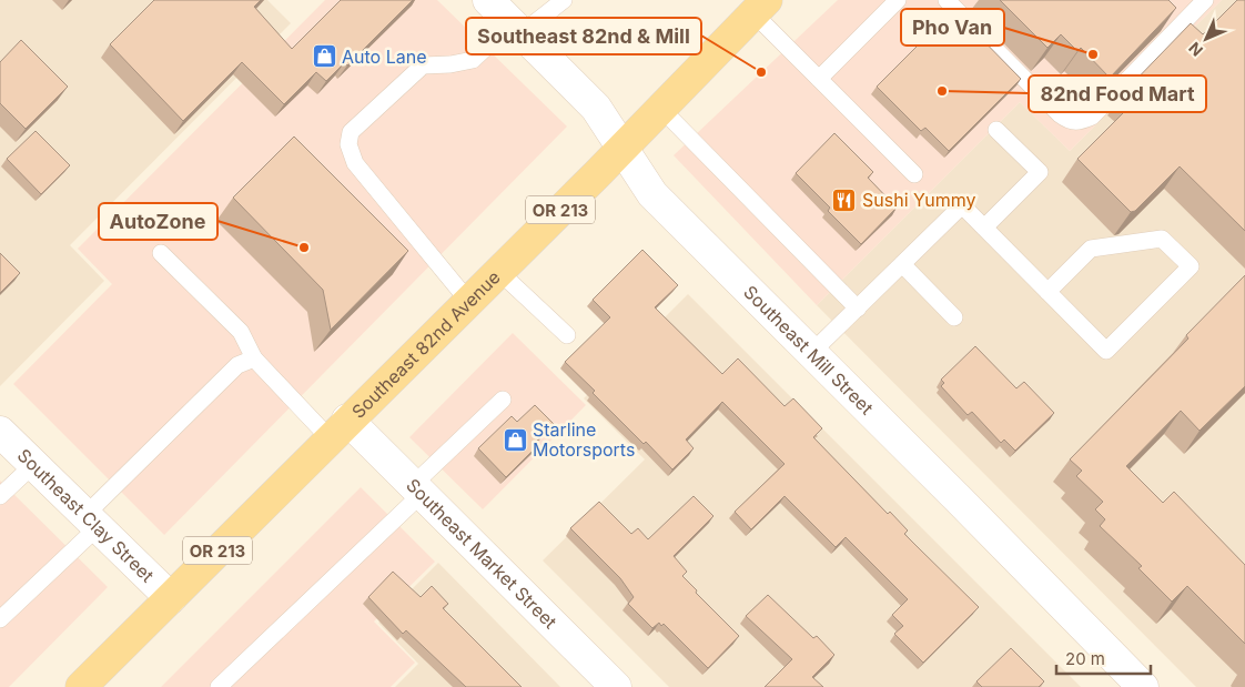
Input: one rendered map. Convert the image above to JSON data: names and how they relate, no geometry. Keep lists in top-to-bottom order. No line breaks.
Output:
{"streets":{"main road":["OR 213","Southeast 82nd Avenue"],"street":["Southeast Mill Street","Southeast Clay Street","Southeast Market Street"]},"crossings":[["Southeast 82nd Avenue","Southeast Mill Street"],["Southeast 82nd Avenue","Southeast Clay Street"],["Southeast 82nd Avenue","Southeast Market Street"]],"places":{"other":["Pho Van","Southeast 82nd & Mill","82nd Food Mart","AutoZone"],"shop":["Auto Lane","Starline Motorsports"],"restaurant":["Sushi Yummy"]},"scale_bar":"20 m","north":"bottom left"}
